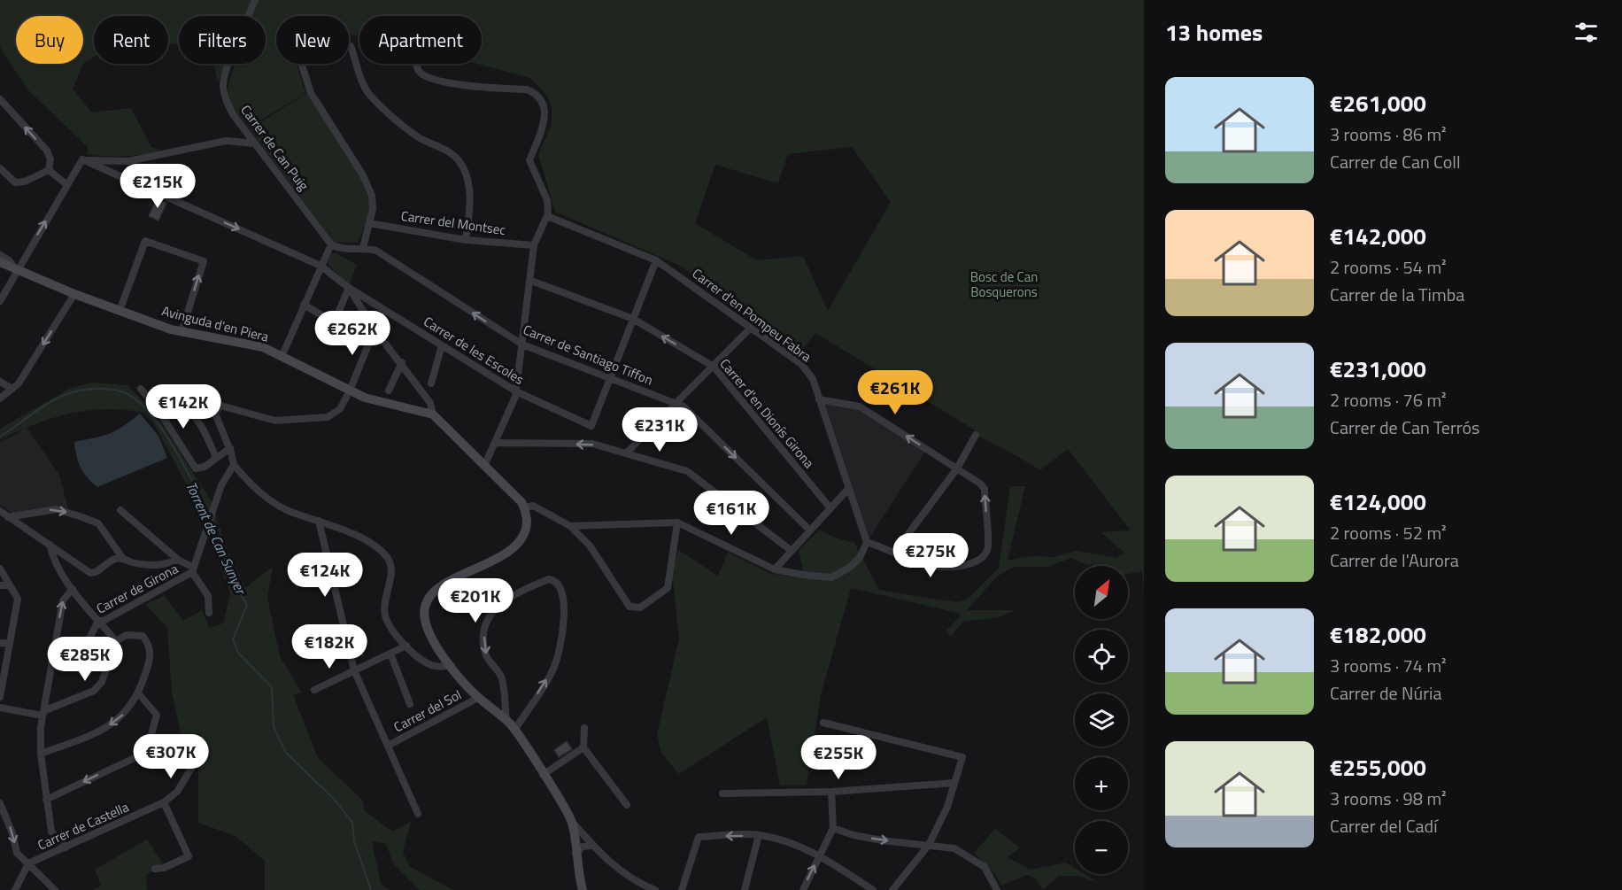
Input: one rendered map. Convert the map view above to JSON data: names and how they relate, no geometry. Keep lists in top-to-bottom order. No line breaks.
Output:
{"streets":{"street":["Carrer de Can Puig","Carrer del Montsec","Carrer d'en Pompeu Fabra","Avinguda d'en Piera","Carrer de les Escoles","Carrer de Santiago Tiffon","Carrer d'en Dionís Girona","Carrer de Girona","Carrer del Sol","Carrer de Castella"]},"crossings":[["Carrer de Can Puig","Carrer de Santiago Tiffon"],["Carrer de les Escoles","Carrer de Santiago Tiffon"]],"water":["Torrent de Can Sunyer"],"parks":["Bosc de Can Bosquerons"],"north":"top right","page":{"heading":"13 homes","chip":["Buy","Rent","Filters","New","Apartment"],"list":[{"name":"€261,000","note":"3 rooms · 86 m² · Carrer de Can Coll"},{"name":"€142,000","note":"2 rooms · 54 m² · Carrer de la Timba"},{"name":"€231,000","note":"2 rooms · 76 m² · Carrer de Can Terrós"},{"name":"€124,000","note":"2 rooms · 52 m² · Carrer de l'Aurora"},{"name":"€182,000","note":"3 rooms · 74 m² · Carrer de Núria"},{"name":"€255,000","note":"3 rooms · 98 m² · Carrer del Cadí"}],"price":["€215K","€262K","€261K","€142K","€231K","€161K","€275K","€124K","€201K","€182K","€285K","€307K","€255K"],"map_buttons":["+","−"]}}
